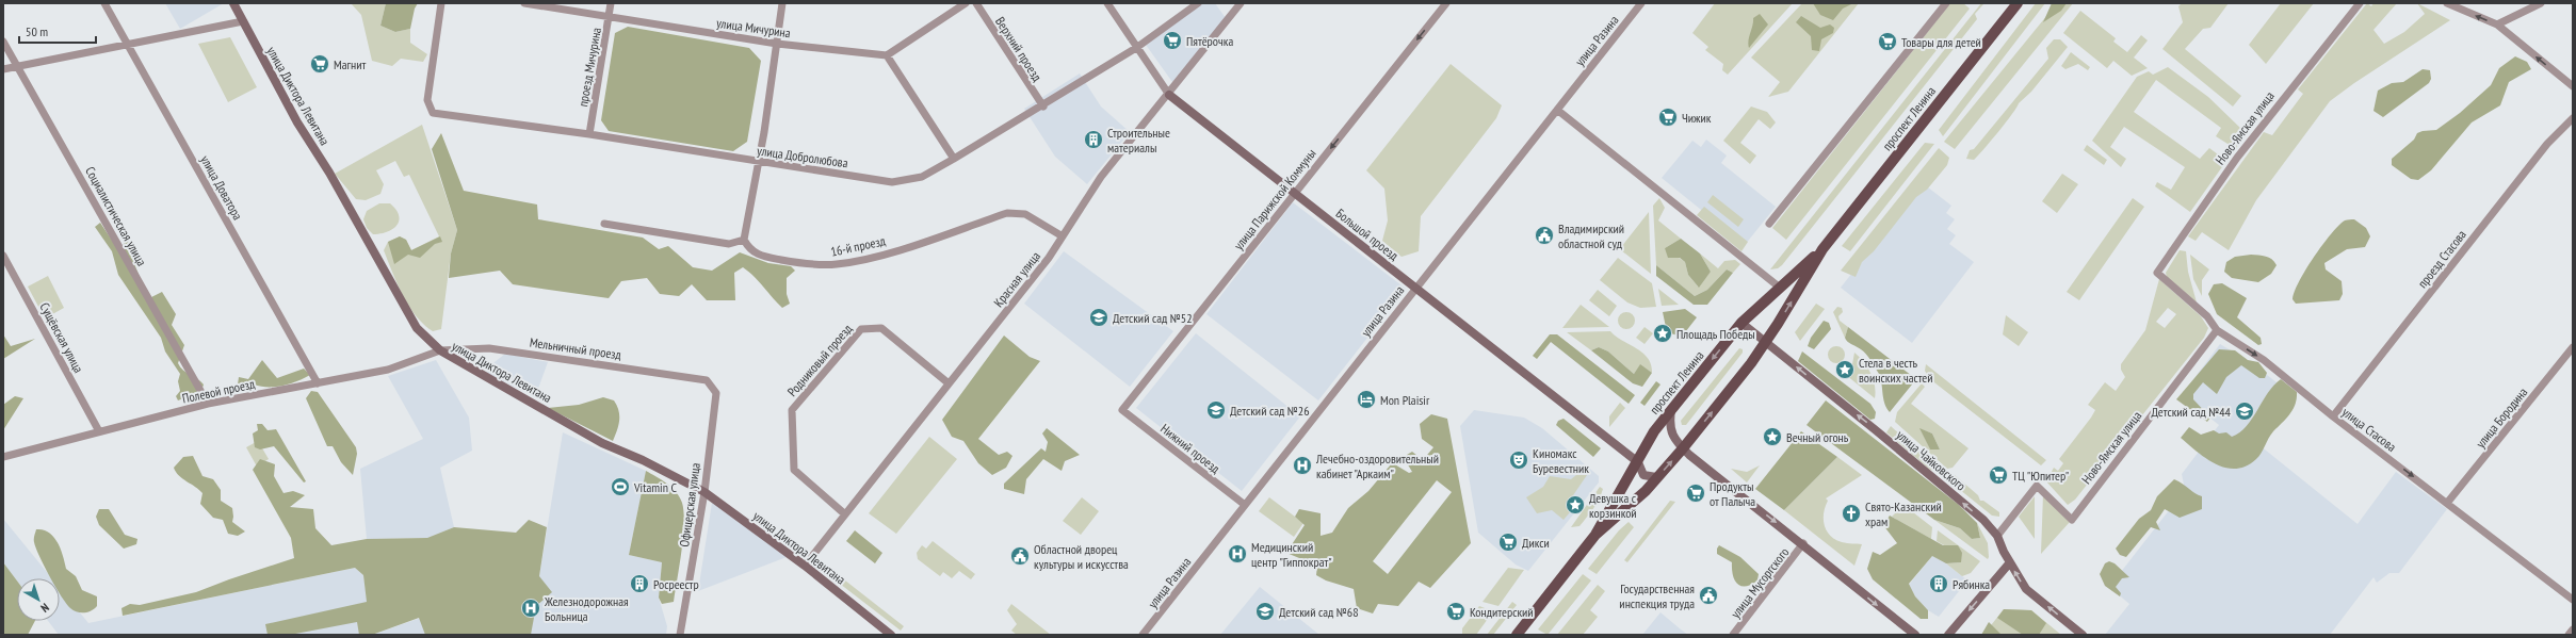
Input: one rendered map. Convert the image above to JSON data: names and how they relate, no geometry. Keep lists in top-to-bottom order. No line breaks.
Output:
{"streets":{"main road":["проспект Ленина"],"street":["улица Мичурина","улица Разина","Верхний проезд","проезд Мичурина","улица Диктора Левитана","Ново-Ямская улица","улица Добролюбова","улица Доватора","улица Парижской Коммуны","Социалистическая улица","Большой проезд","16-й проезд","проезд Стасова","Красная улица","Сущёвская улица","Мельничный проезд","Родниковый проезд","Полевой проезд","улица Бородина","улица Стасова","Нижний проезд","улица Чайковского","Офицерская улица","улица Мусоргского"]},"crossings":[["улица Мичурина","проезд Мичурина"],["улица Разина","Большой проезд"],["улица Разина","Нижний проезд"],["Верхний проезд","улица Добролюбова"],["проезд Мичурина","улица Добролюбова"],["улица Диктора Левитана","Красная улица"],["улица Диктора Левитана","Мельничный проезд"],["улица Диктора Левитана","Полевой проезд"],["улица Диктора Левитана","Офицерская улица"],["проспект Ленина","Большой проезд"],["проспект Ленина","улица Чайковского"],["Ново-Ямская улица","улица Стасова"],["Ново-Ямская улица","улица Чайковского"],["улица Добролюбова","Большой проезд"],["улица Доватора","Полевой проезд"],["улица Парижской Коммуны","Большой проезд"],["улица Парижской Коммуны","Нижний проезд"],["Социалистическая улица","Полевой проезд"],["Большой проезд","Красная улица"],["16-й проезд","Красная улица"],["проезд Стасова","улица Стасова"],["Красная улица","Родниковый проезд"],["Сущёвская улица","Полевой проезд"],["Мельничный проезд","Полевой проезд"],["Мельничный проезд","Офицерская улица"],["улица Бородина","улица Стасова"]],"one_way":["улица Парижской Коммуны","улица Стасова","улица Чайковского"],"places":{"supermarket":["Пятёрочка","Товары для детей","Магнит","Чижик","ТЦ \"Юпитер\"","Продукты от Палыча","Дикси","Кондитерский"],"building":["Строительные материалы","Росреестр","Рябинка"],"public building":["Владимирский областной суд","Областной дворец культуры и искусства","Государственная инспекция труда"],"school or university":["Детский сад №52","Детский сад №26","Детский сад №44","Детский сад №68"],"place":["Площадь Победы","Стела в честь воинских частей","Вечный огонь","Девушка с корзинкой"],"hotel":["Mon Plaisir"],"theatre":["Киномакс Буревестник"],"hospital":["Лечебно-оздоровительный кабинет \"Аркаим\"","Медицинский центр \"Гиппократ\"","Железнодорожная Больница"],"sports":["Vitamin C"],"church":["Свято-Казанский храм"]},"scale_bar":"50 m","north":"bottom right"}
